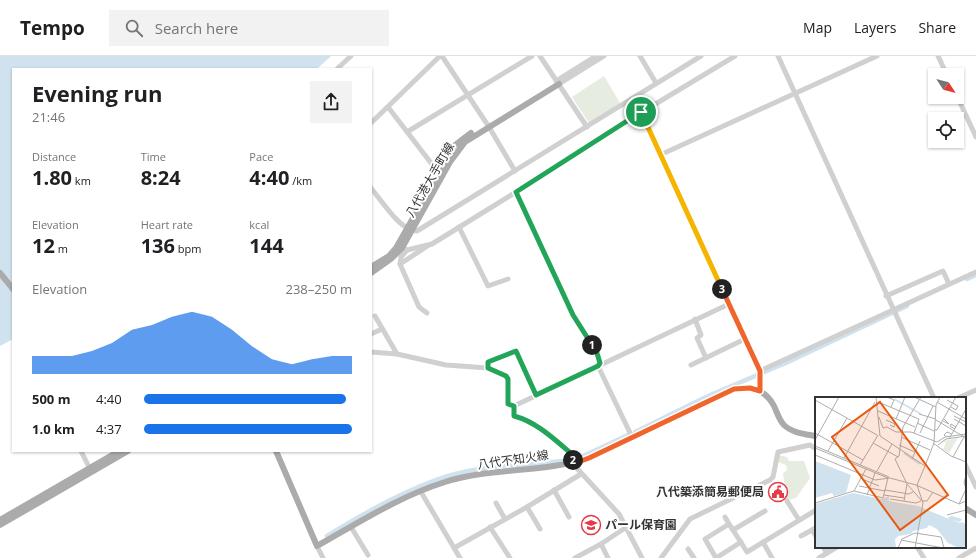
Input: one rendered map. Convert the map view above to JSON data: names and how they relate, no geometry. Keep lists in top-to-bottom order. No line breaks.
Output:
{"streets":{"main road":["八代港大手町線","八代不知火線"]},"places":{"public building":["八代築添簡易郵便局"],"school or university":["パール保育園"]},"north":"bottom right","page":{"header":"Tempo","search":"Search here","nav":["Map","Layers","Share"],"heading":["Evening run","21:46"],"stats":[["Distance","1.80 km"],["Time","8:24"],["Pace","4:40 /km"],["Elevation","12 m"],["Heart rate","136 bpm"],["kcal","144"]],"chart":["Elevation","238–250 m"],"pins":["3","1","2"],"list":[{"name":"500 m","note":"4:40"},{"name":"1.0 km","note":"4:37"}]}}
